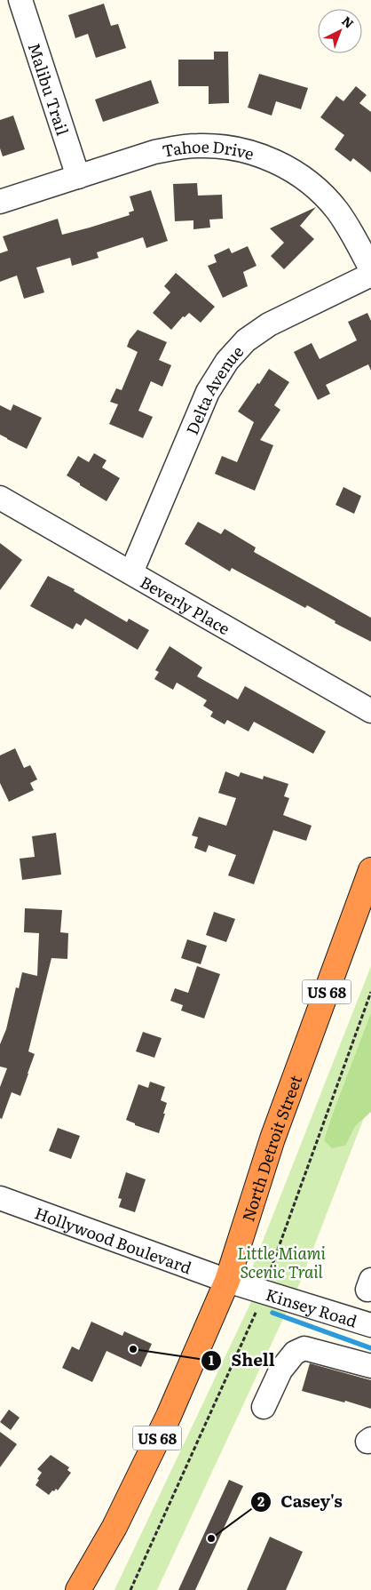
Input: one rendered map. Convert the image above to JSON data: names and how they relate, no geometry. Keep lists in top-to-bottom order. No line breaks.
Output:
{"streets":{"highway":["US 68","North Detroit Street"],"street":["Malibu Trail","Tahoe Drive","Delta Avenue","Beverly Place","Hollywood Boulevard","Kinsey Road"]},"crossings":[["Malibu Trail","Tahoe Drive"],["Delta Avenue","Beverly Place"],["North Detroit Street","Hollywood Boulevard"],["North Detroit Street","Kinsey Road"],["Hollywood Boulevard","Kinsey Road"]],"parks":["Little Miami Scenic Trail"],"places":["Shell","Casey's"],"north":"top right"}
